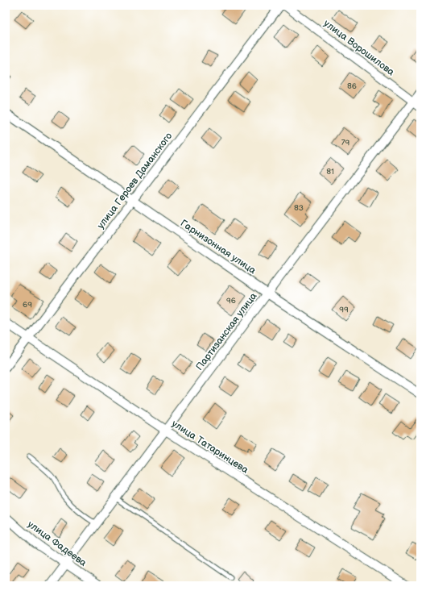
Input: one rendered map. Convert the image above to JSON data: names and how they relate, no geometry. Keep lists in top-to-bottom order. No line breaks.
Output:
{"streets":{"street":["улица Ворошилова","улица Героев Даманского","Гарнизонная улица","Партизанская улица","улица Татаринцева","улица Фадеева"]},"crossings":[["улица Ворошилова","Партизанская улица"],["улица Героев Даманского","Гарнизонная улица"],["улица Героев Даманского","улица Татаринцева"],["Гарнизонная улица","Партизанская улица"],["Партизанская улица","улица Татаринцева"],["Партизанская улица","улица Фадеева"]],"house_numbers":["86","79","81","83","96","69","99"]}
